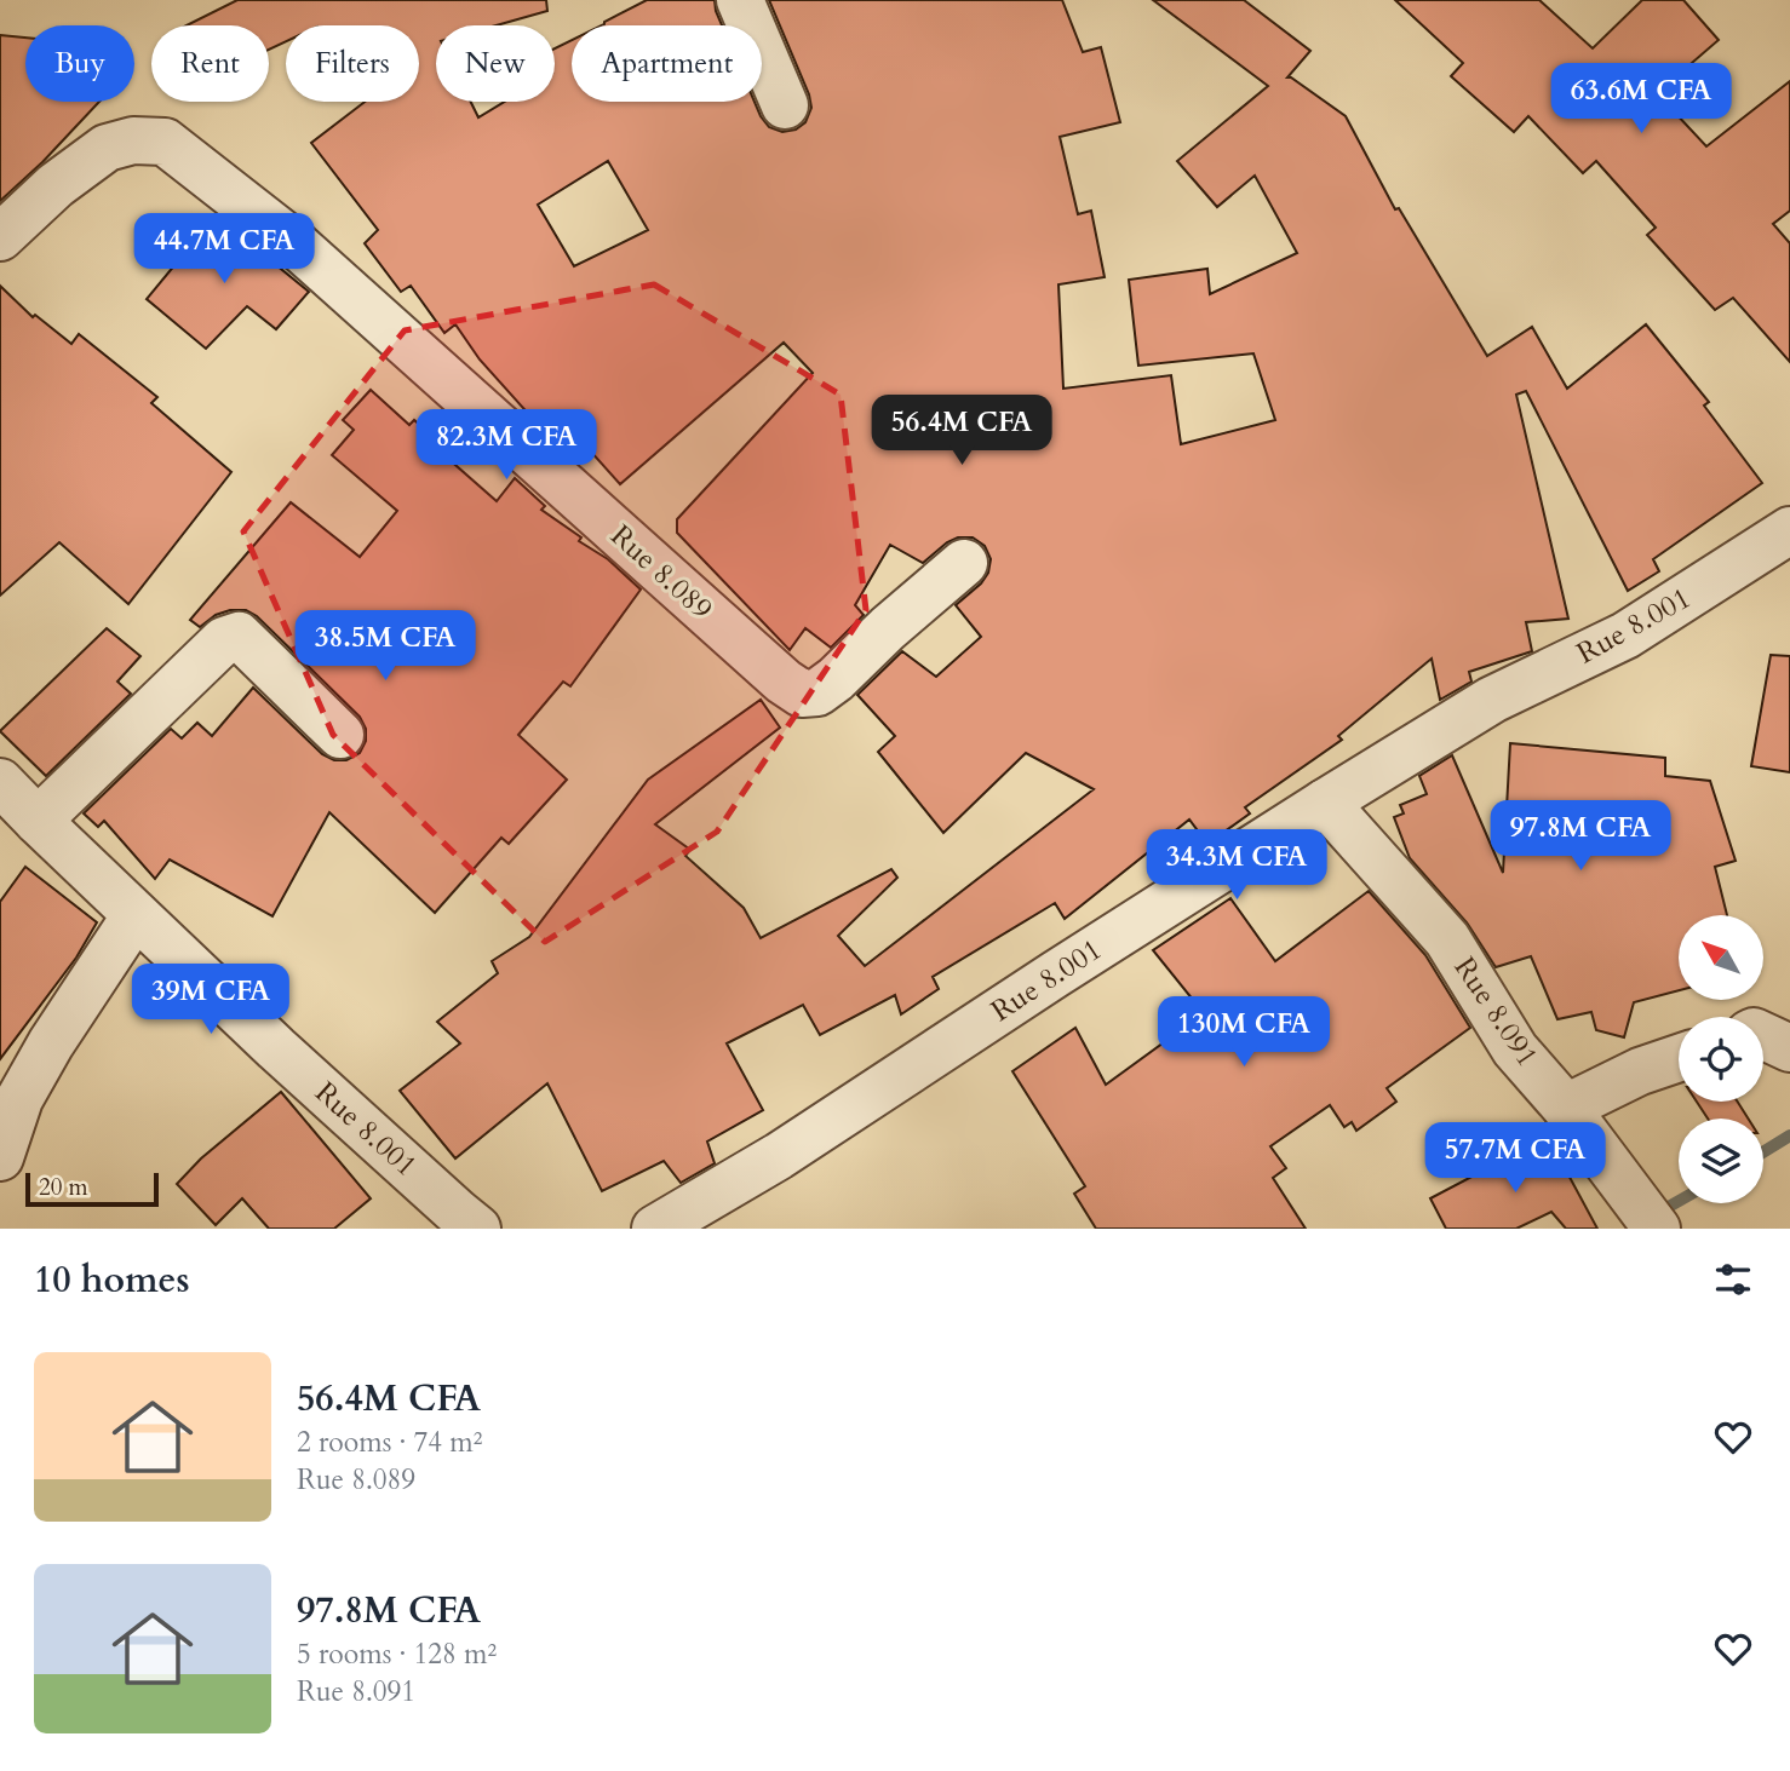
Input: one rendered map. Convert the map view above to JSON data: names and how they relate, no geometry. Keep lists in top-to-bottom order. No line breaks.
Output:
{"streets":{"street":["Rue 8.089","Rue 8.001","Rue 8.091"]},"crossings":[["Rue 8.001","Rue 8.091"]],"scale_bar":"20 m","north":"top left","page":{"chip":["Buy","Rent","Filters","New","Apartment"],"price":["63.6M CFA","44.7M CFA","56.4M CFA","82.3M CFA","38.5M CFA","97.8M CFA","34.3M CFA","39M CFA","130M CFA","57.7M CFA"],"scale":"20 m","heading":"10 homes","list":[{"name":"56.4M CFA","note":"2 rooms · 74 m² · Rue 8.089"},{"name":"97.8M CFA","note":"5 rooms · 128 m² · Rue 8.091"}]}}
